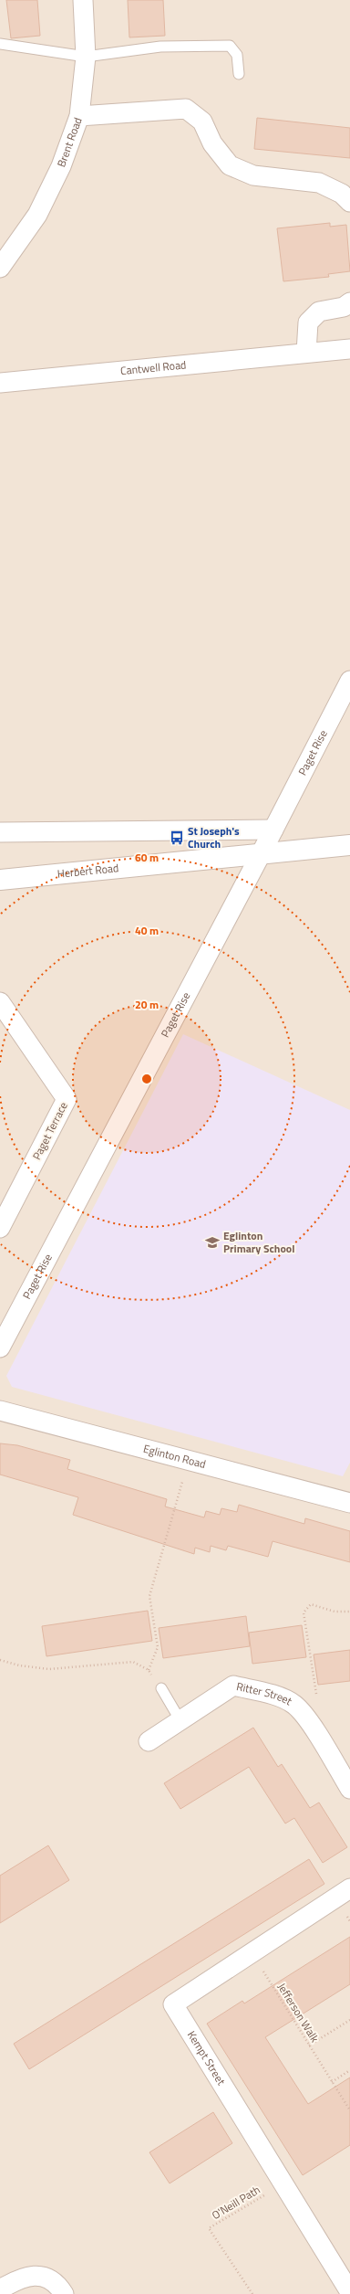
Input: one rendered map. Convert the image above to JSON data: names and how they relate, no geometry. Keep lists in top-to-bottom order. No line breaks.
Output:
{"streets":{"street":["Brent Road","Cantwell Road","Paget Rise","Herbert Road","Paget Terrace","Eglinton Road","Ritter Street","Kempt Street"],"path":["Jefferson Walk","O'Neill Path"]},"crossings":[["Paget Rise","Herbert Road"],["Jefferson Walk","Kempt Street"],["Kempt Street","O'Neill Path"]],"places":{"bus stop":["St Joseph's Church"],"school or university":["Eglinton Primary School"]},"rings":["60 m","40 m","20 m"]}
